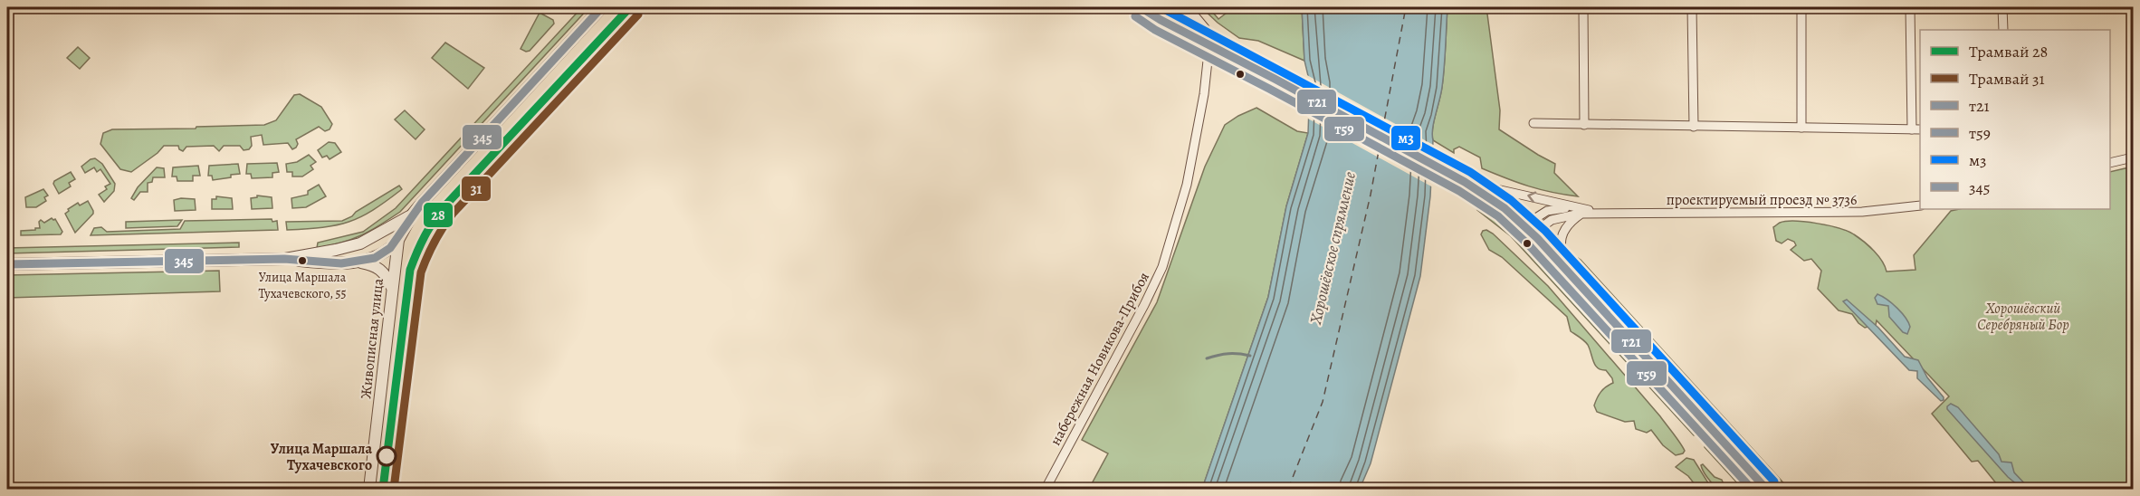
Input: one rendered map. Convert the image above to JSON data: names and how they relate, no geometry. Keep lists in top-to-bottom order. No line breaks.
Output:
{"streets":{"street":["проектируемый проезд № 3736","Живописная улица","набережная Новикова-Прибоя"]},"water":["Хорошёвское спрямление"],"parks":["Хорошёвский Серебряный Бор"],"places":["Улица Маршала Тухачевского, 55","Улица Маршала Тухачевского"],"lines":["tram line 28","transit line т21","transit line м3","transit line 345","tram line 31","transit line т59"],"legend":["Трамвай 28","Трамвай 31","т21","т59","м3","345"]}
